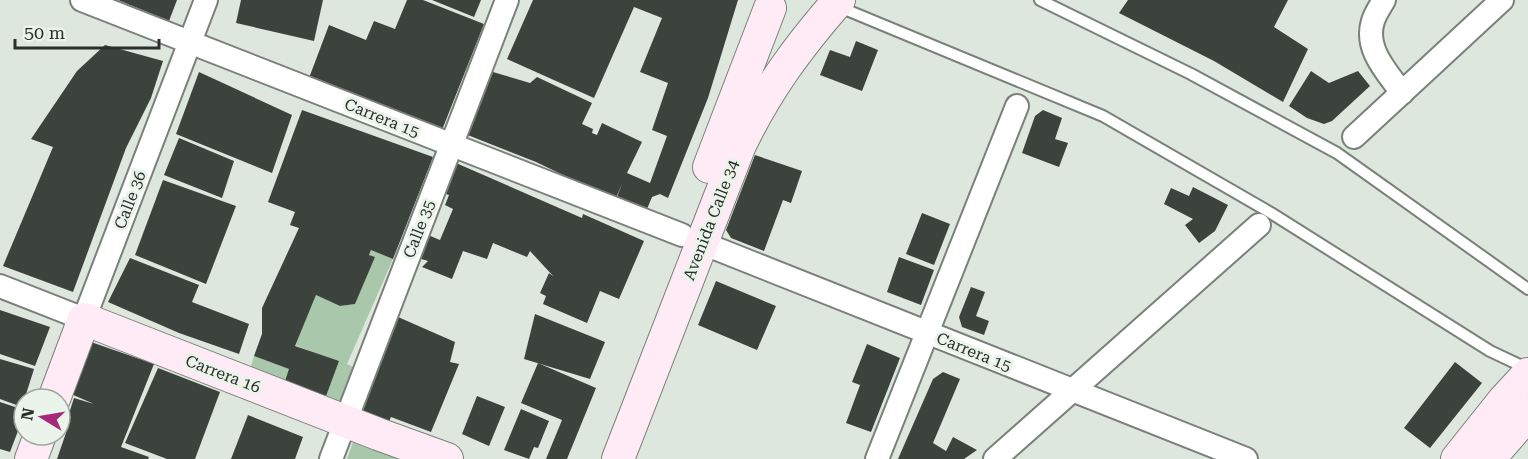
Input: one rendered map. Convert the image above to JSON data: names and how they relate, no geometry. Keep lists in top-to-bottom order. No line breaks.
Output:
{"streets":{"main road":["Calle 36","Avenida Calle 34","Carrera 16"],"street":["Carrera 15","Calle 35"]},"crossings":[["Carrera 15","Calle 36"],["Carrera 15","Avenida Calle 34"],["Carrera 15","Calle 35"],["Calle 36","Carrera 16"],["Calle 35","Carrera 16"]],"scale_bar":"50 m","north":"left"}
